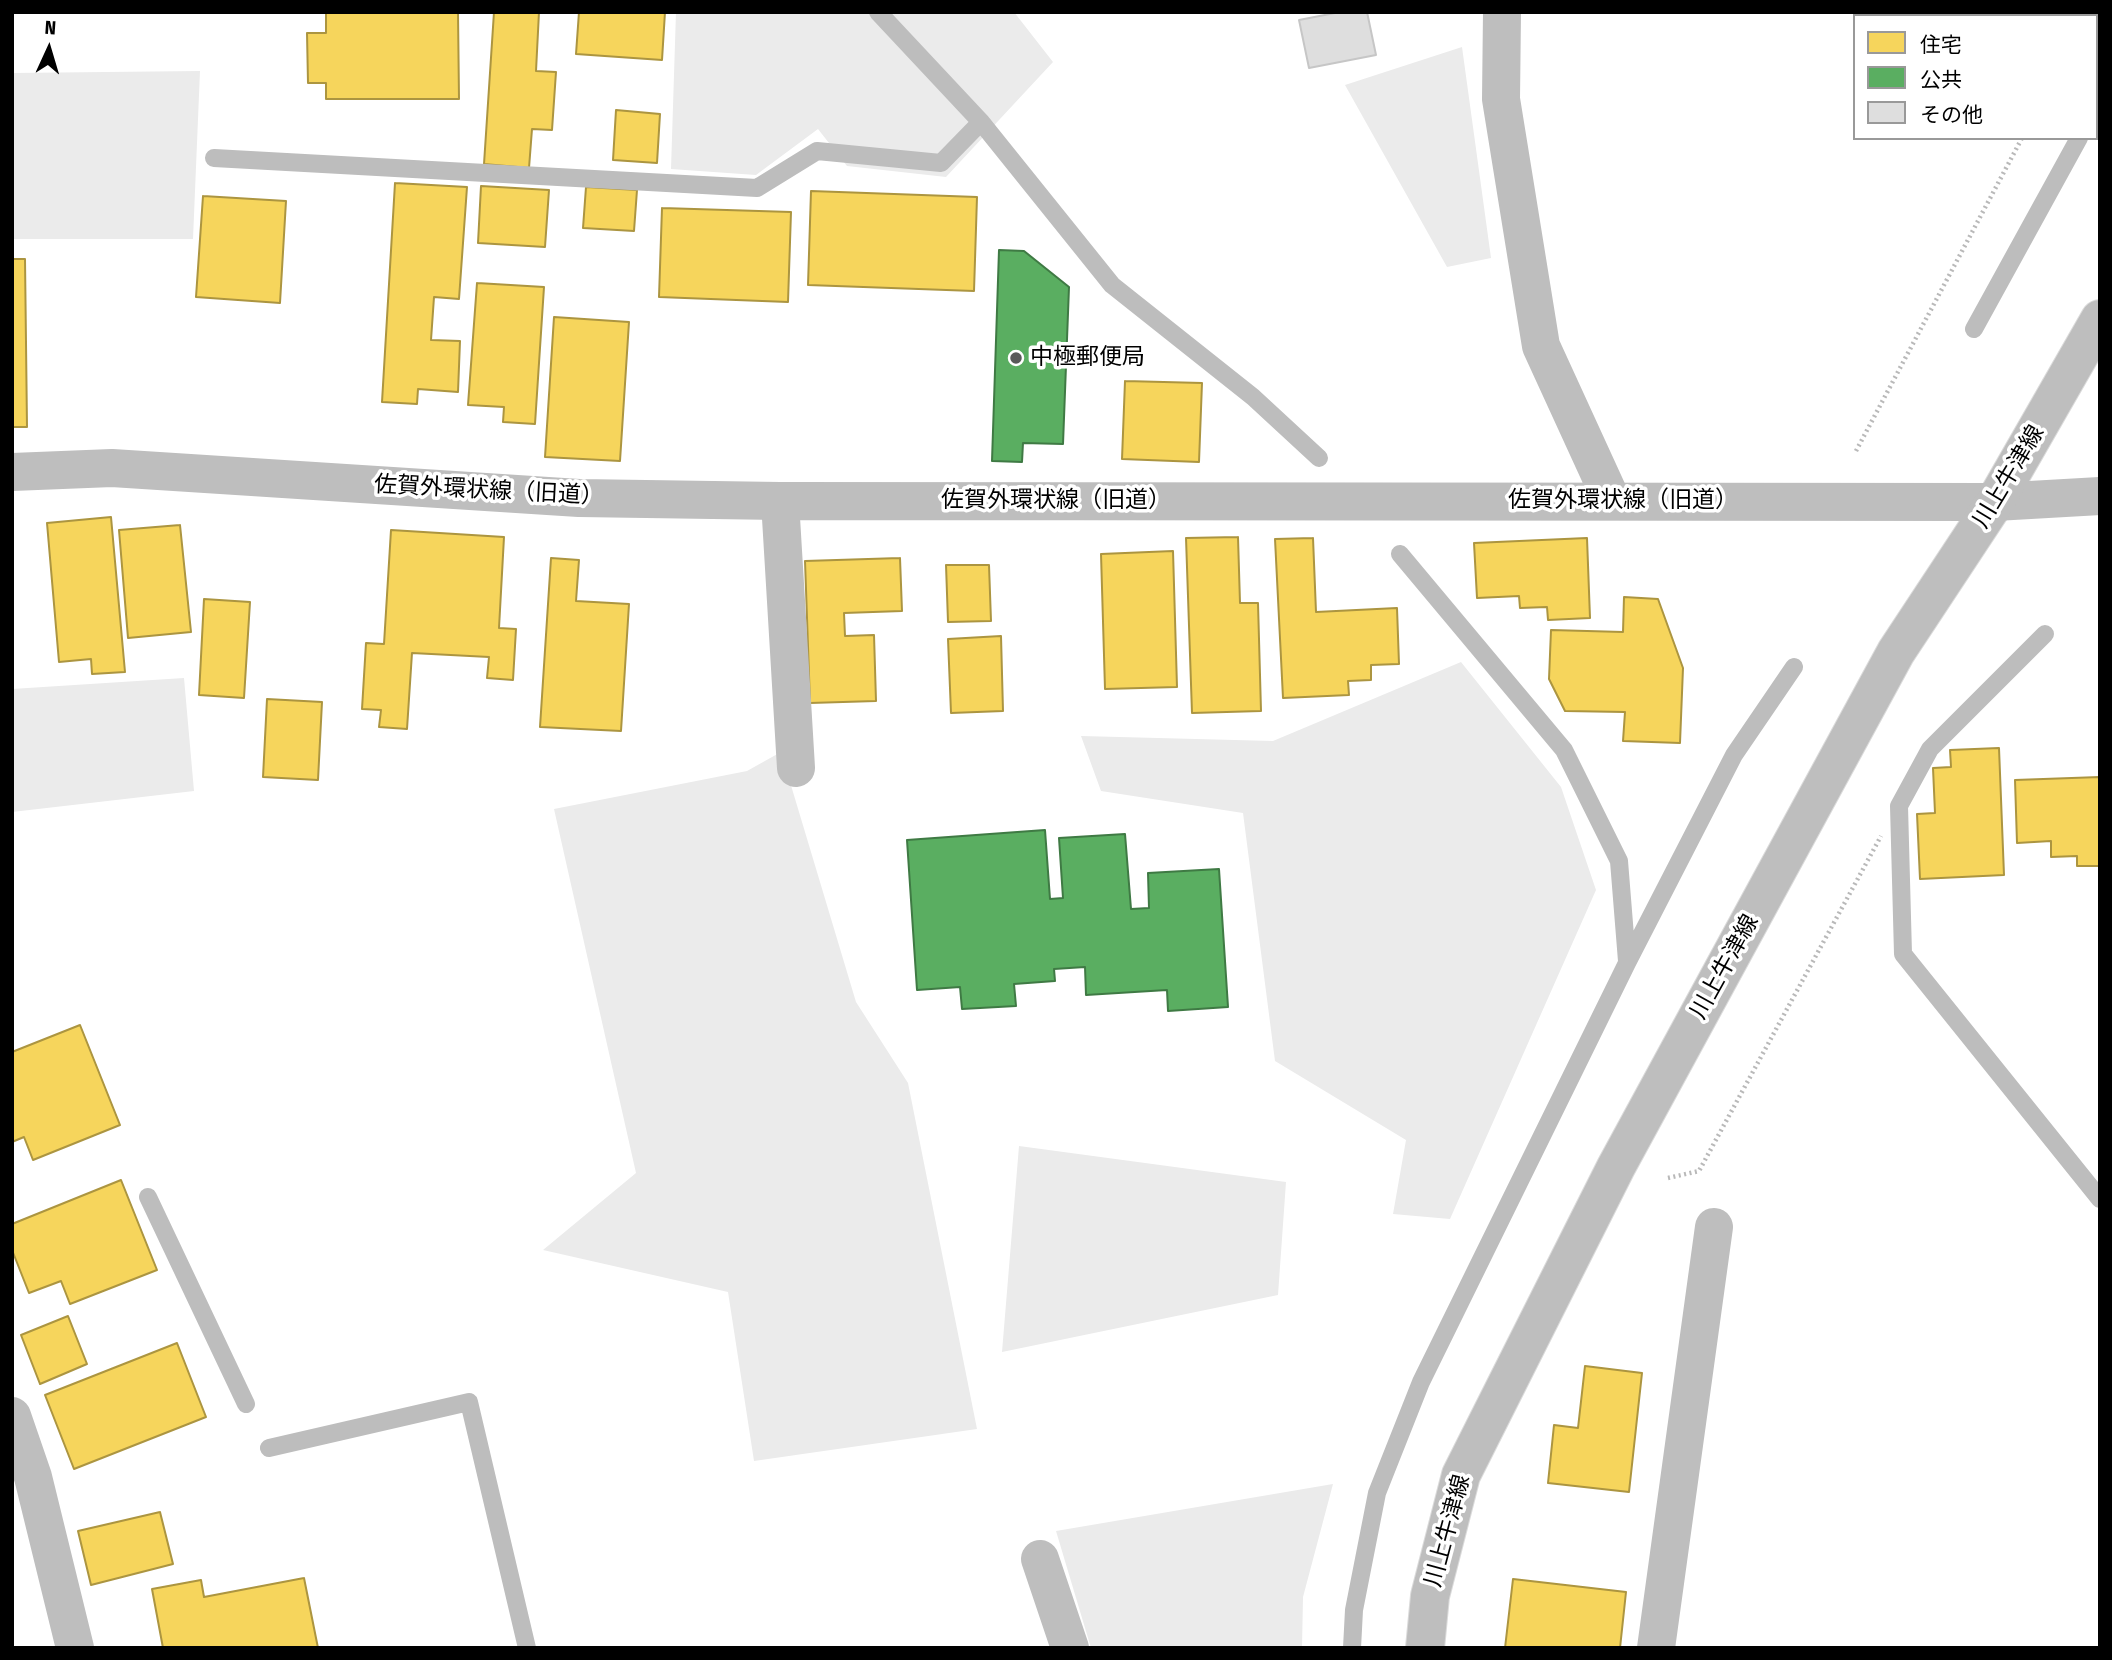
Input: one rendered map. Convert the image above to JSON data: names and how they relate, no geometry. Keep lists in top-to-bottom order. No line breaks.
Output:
{"streets":{"street":["川上牛津線","佐賀外環状線（旧道）"]},"crossings":[["川上牛津線","佐賀外環状線（旧道）"]],"places":["中極郵便局"],"legend":["住宅","公共","その他"],"north":"top"}
